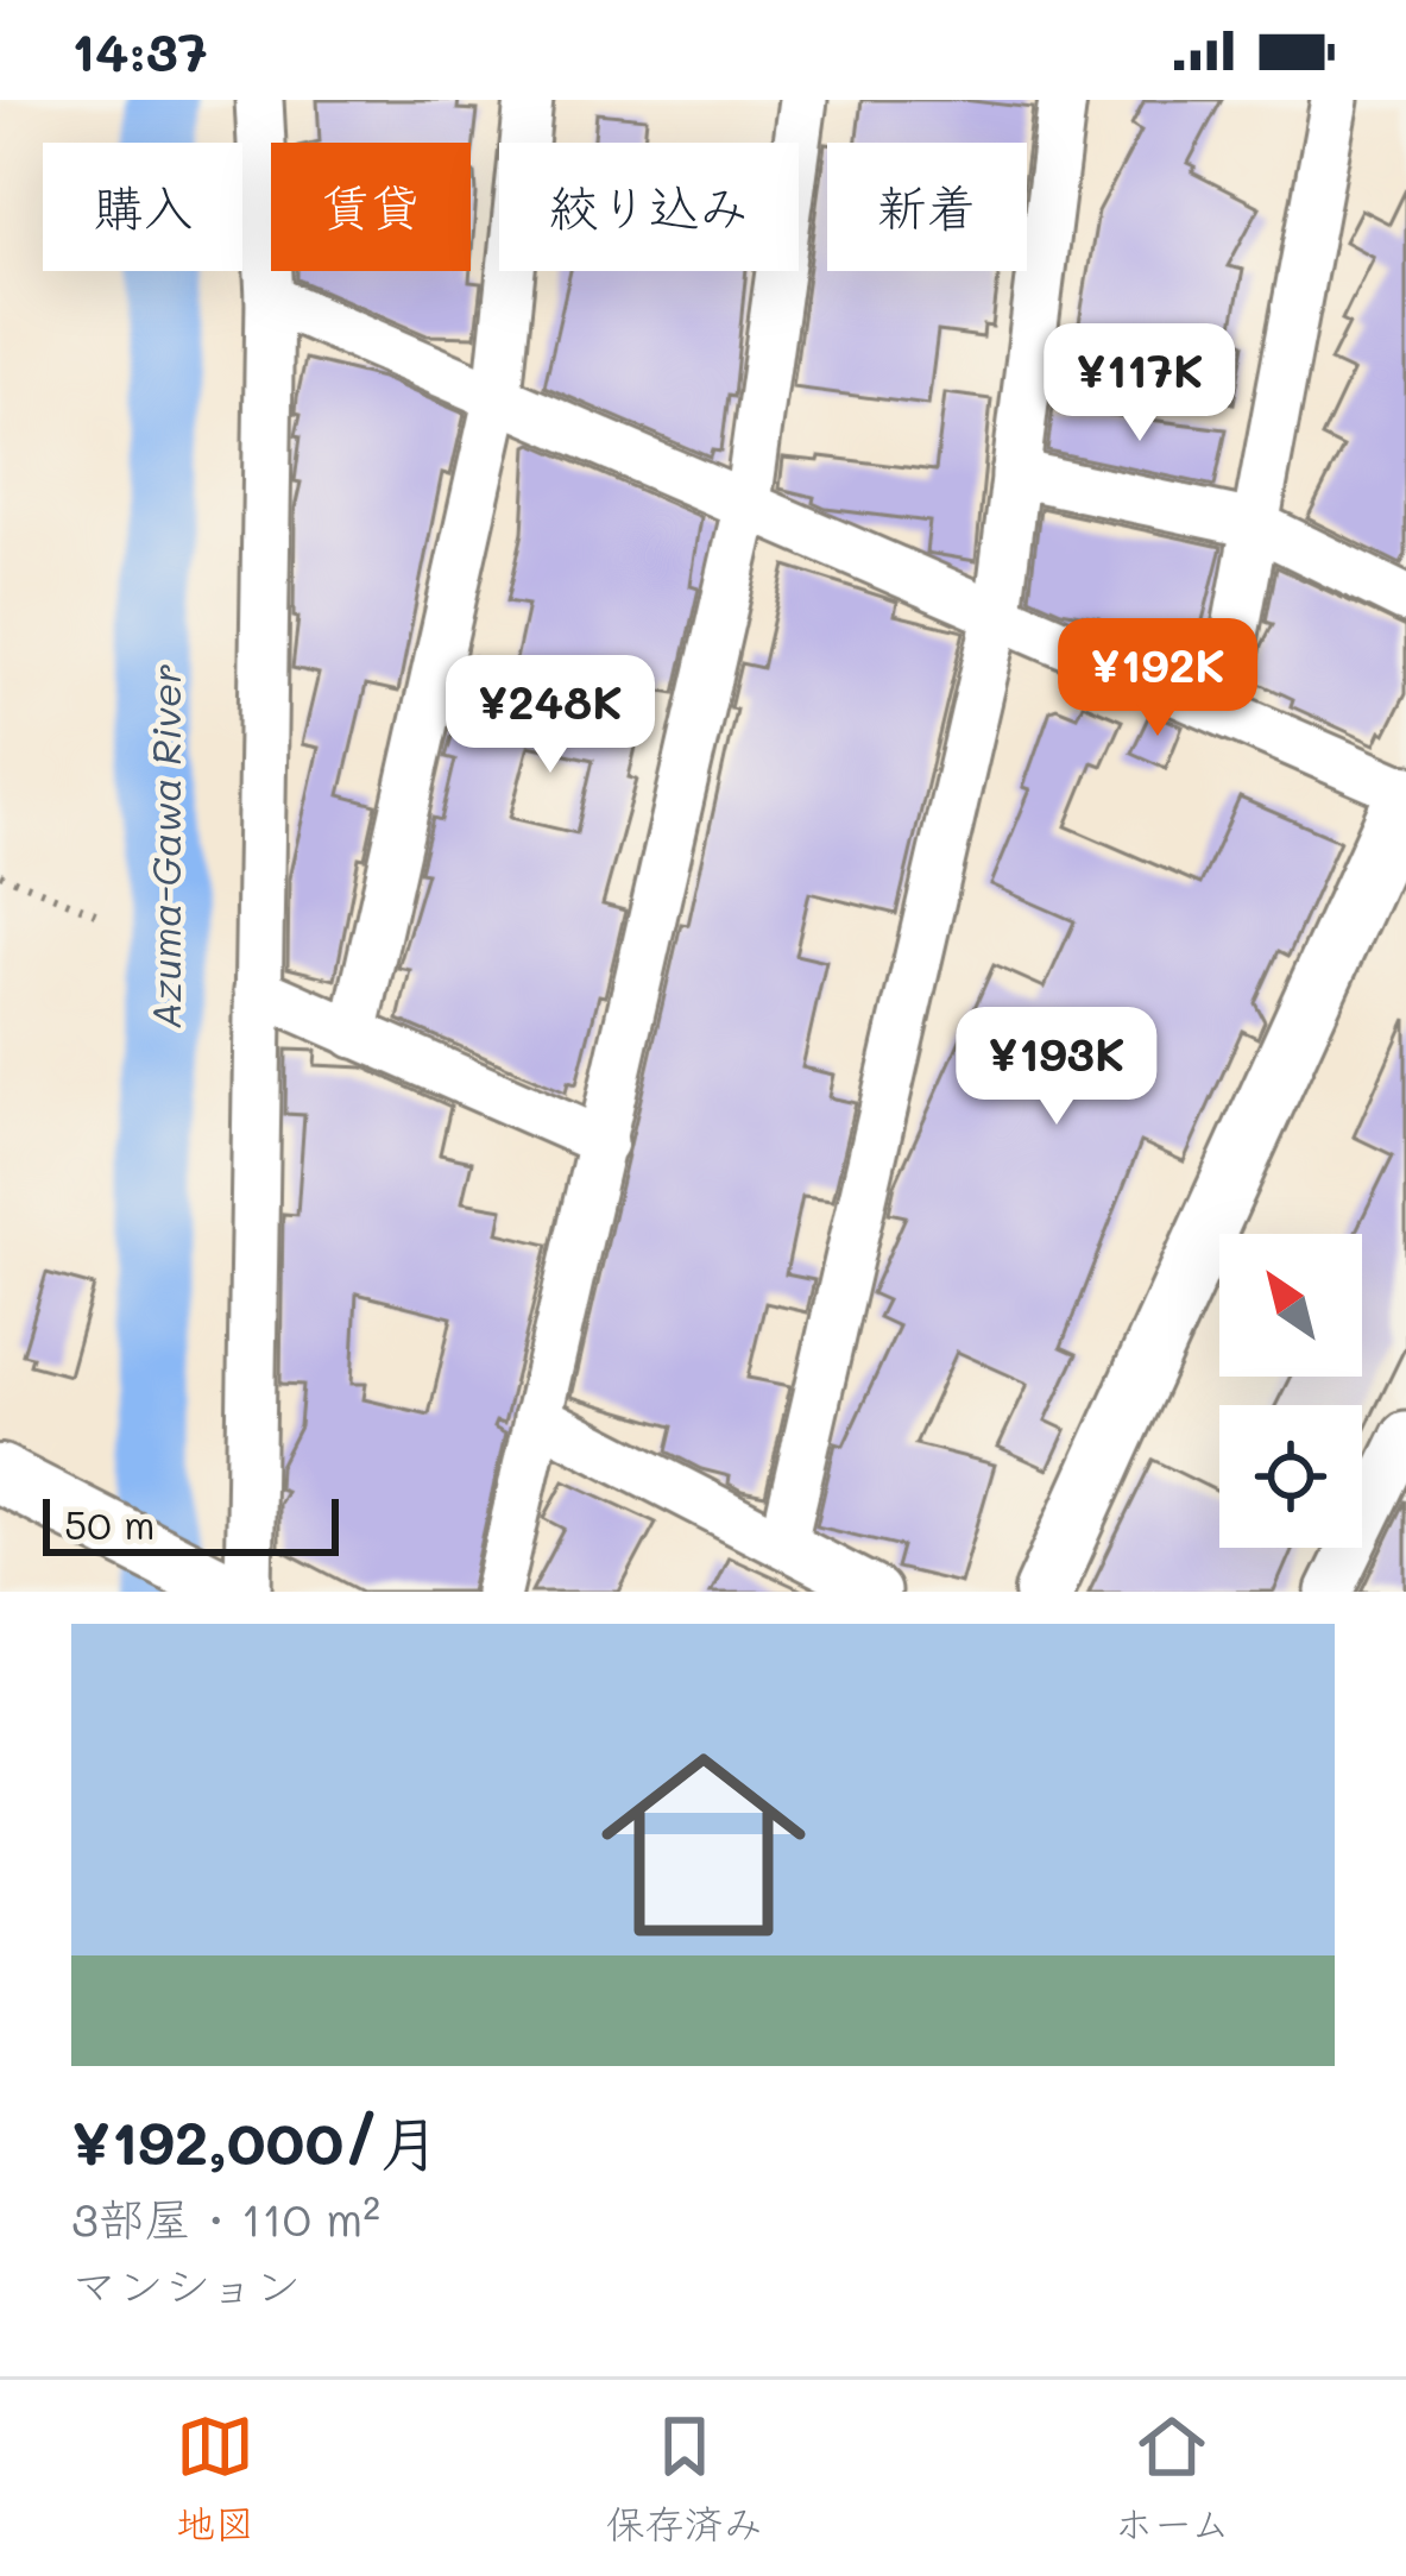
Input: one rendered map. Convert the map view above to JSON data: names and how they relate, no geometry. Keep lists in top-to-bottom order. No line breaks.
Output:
{"water":["Azuma-Gawa River"],"scale_bar":"50 m","north":"top left","page":{"status":"14:37","chip":["購入","賃貸","絞り込み","新着"],"price":["¥117K","¥192K","¥248K","¥193K"],"scale":"50 m","list":[{"name":"¥192,000/月","note":"3部屋 · 110 m² · マンション"}],"tabs":["地図","保存済み","ホーム"]}}
